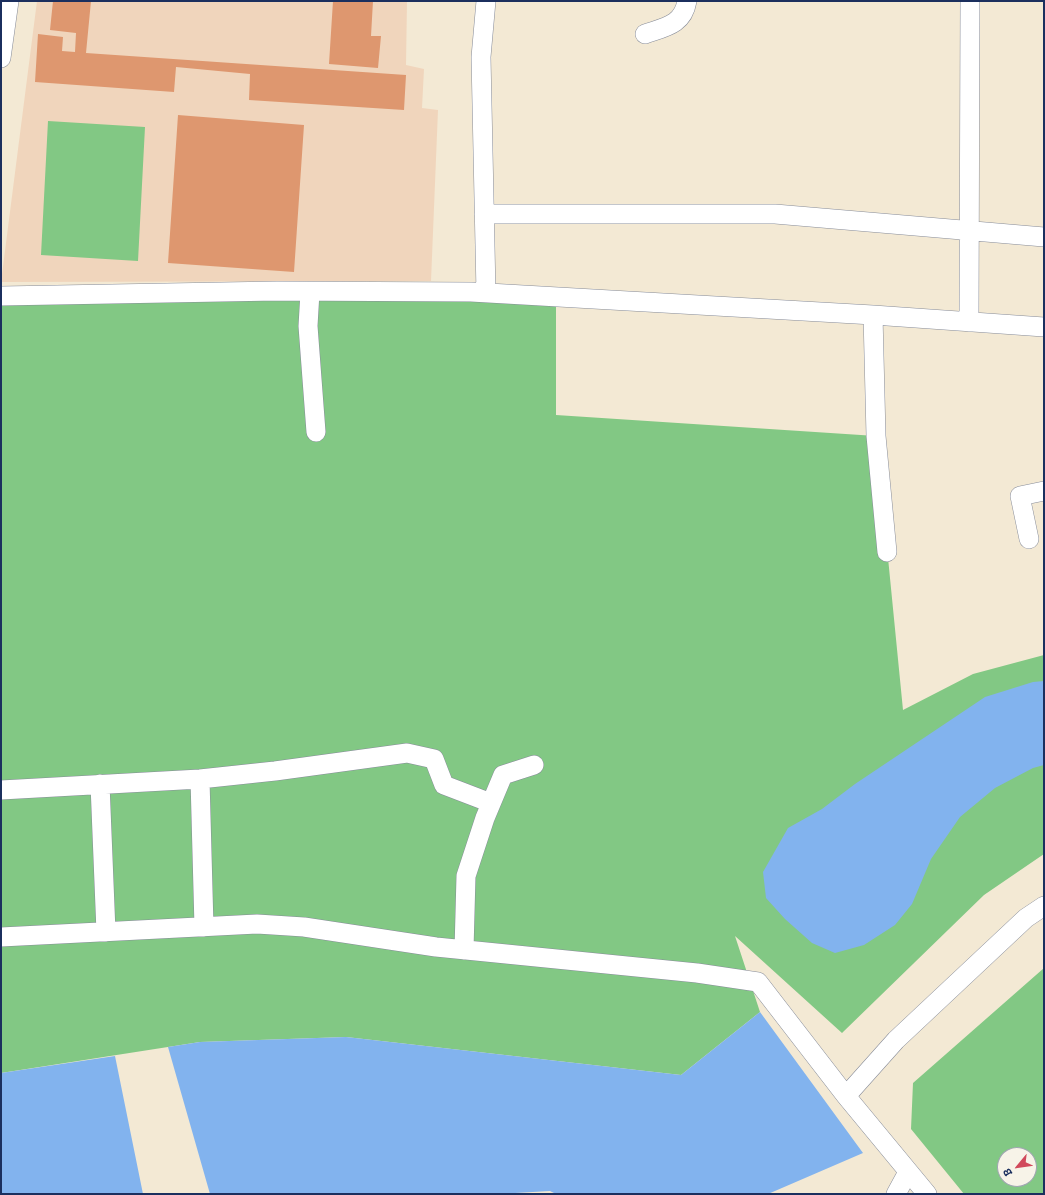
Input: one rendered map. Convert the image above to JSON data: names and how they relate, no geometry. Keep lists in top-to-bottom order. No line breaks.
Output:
{"north":"bottom left"}
